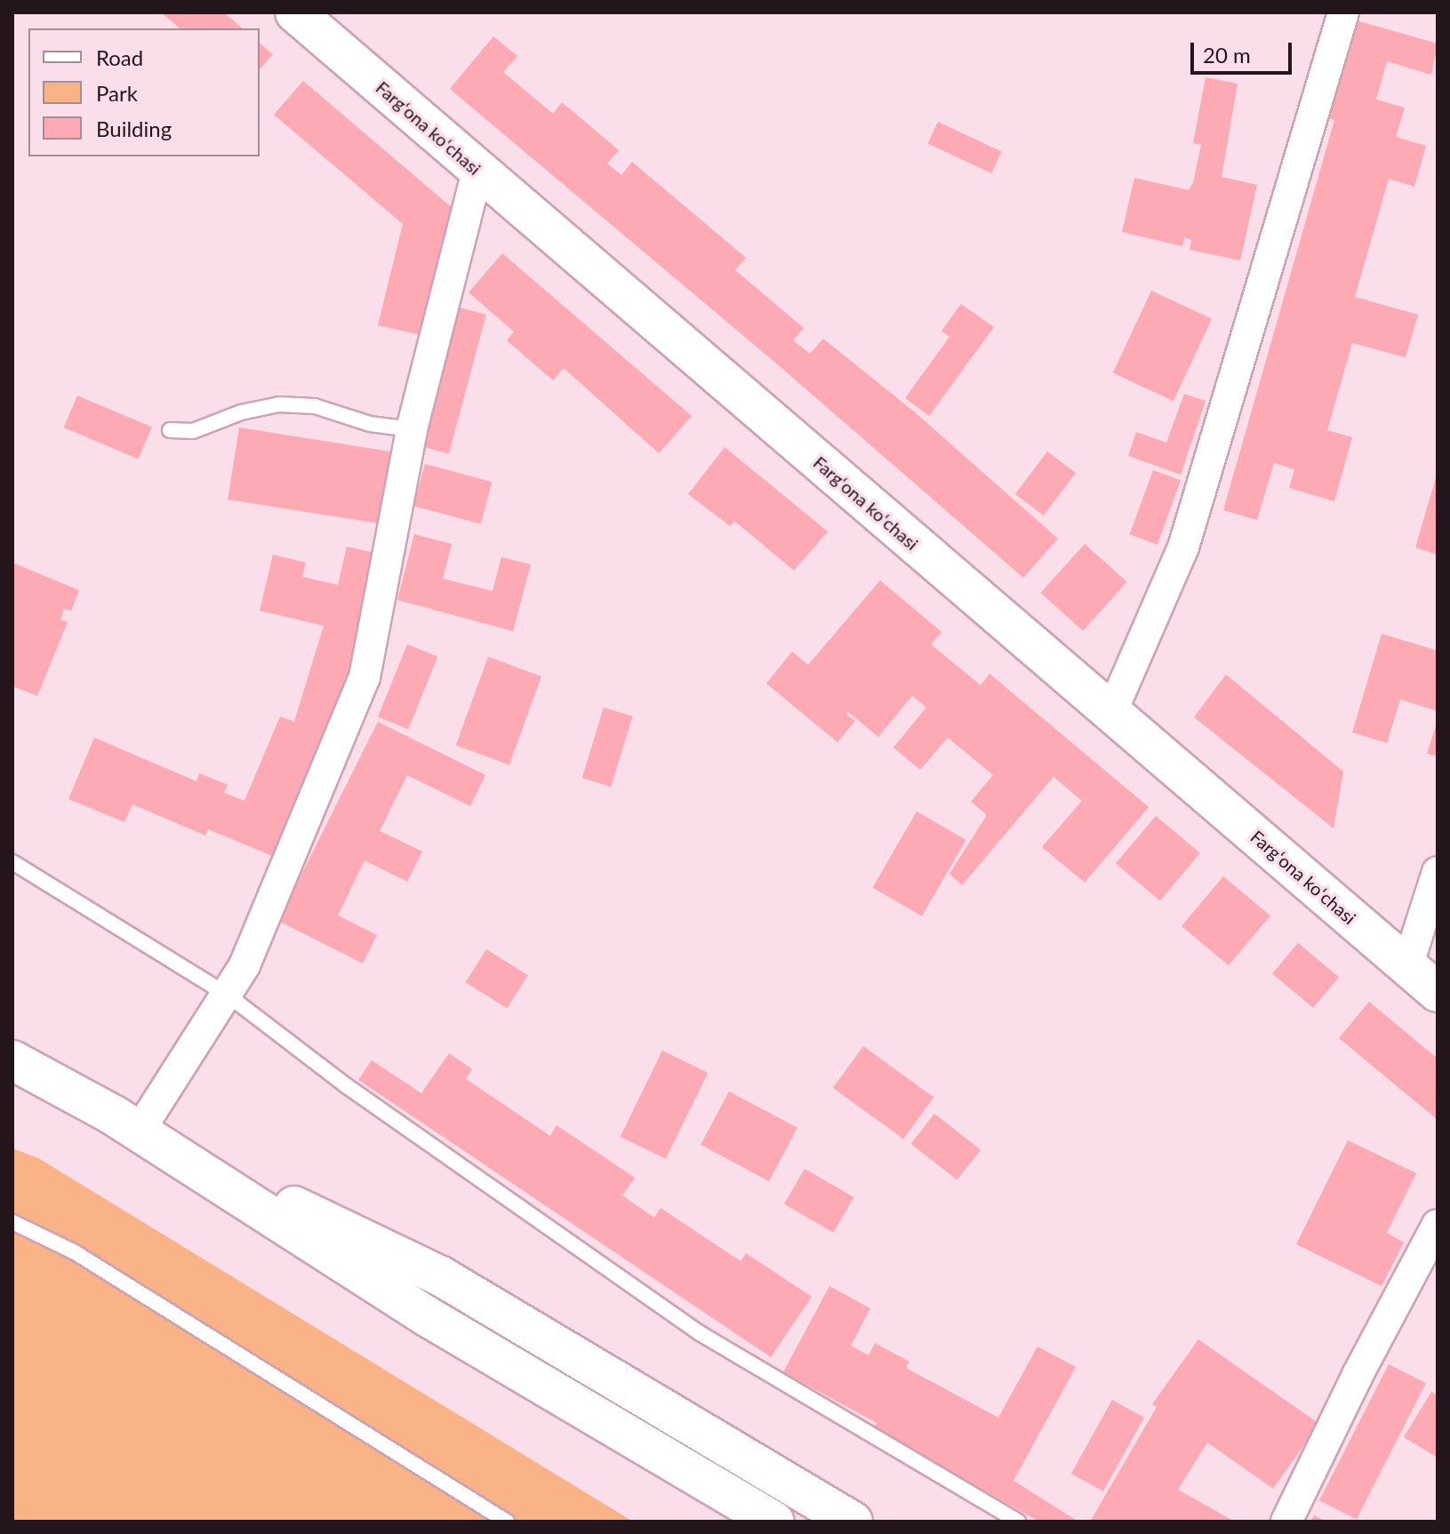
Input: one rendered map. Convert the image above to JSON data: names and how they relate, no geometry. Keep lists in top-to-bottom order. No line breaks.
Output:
{"streets":{"main road":["Fargʻona koʻchasi"]},"legend":["Road","Park","Building"],"scale_bar":"20 m"}
